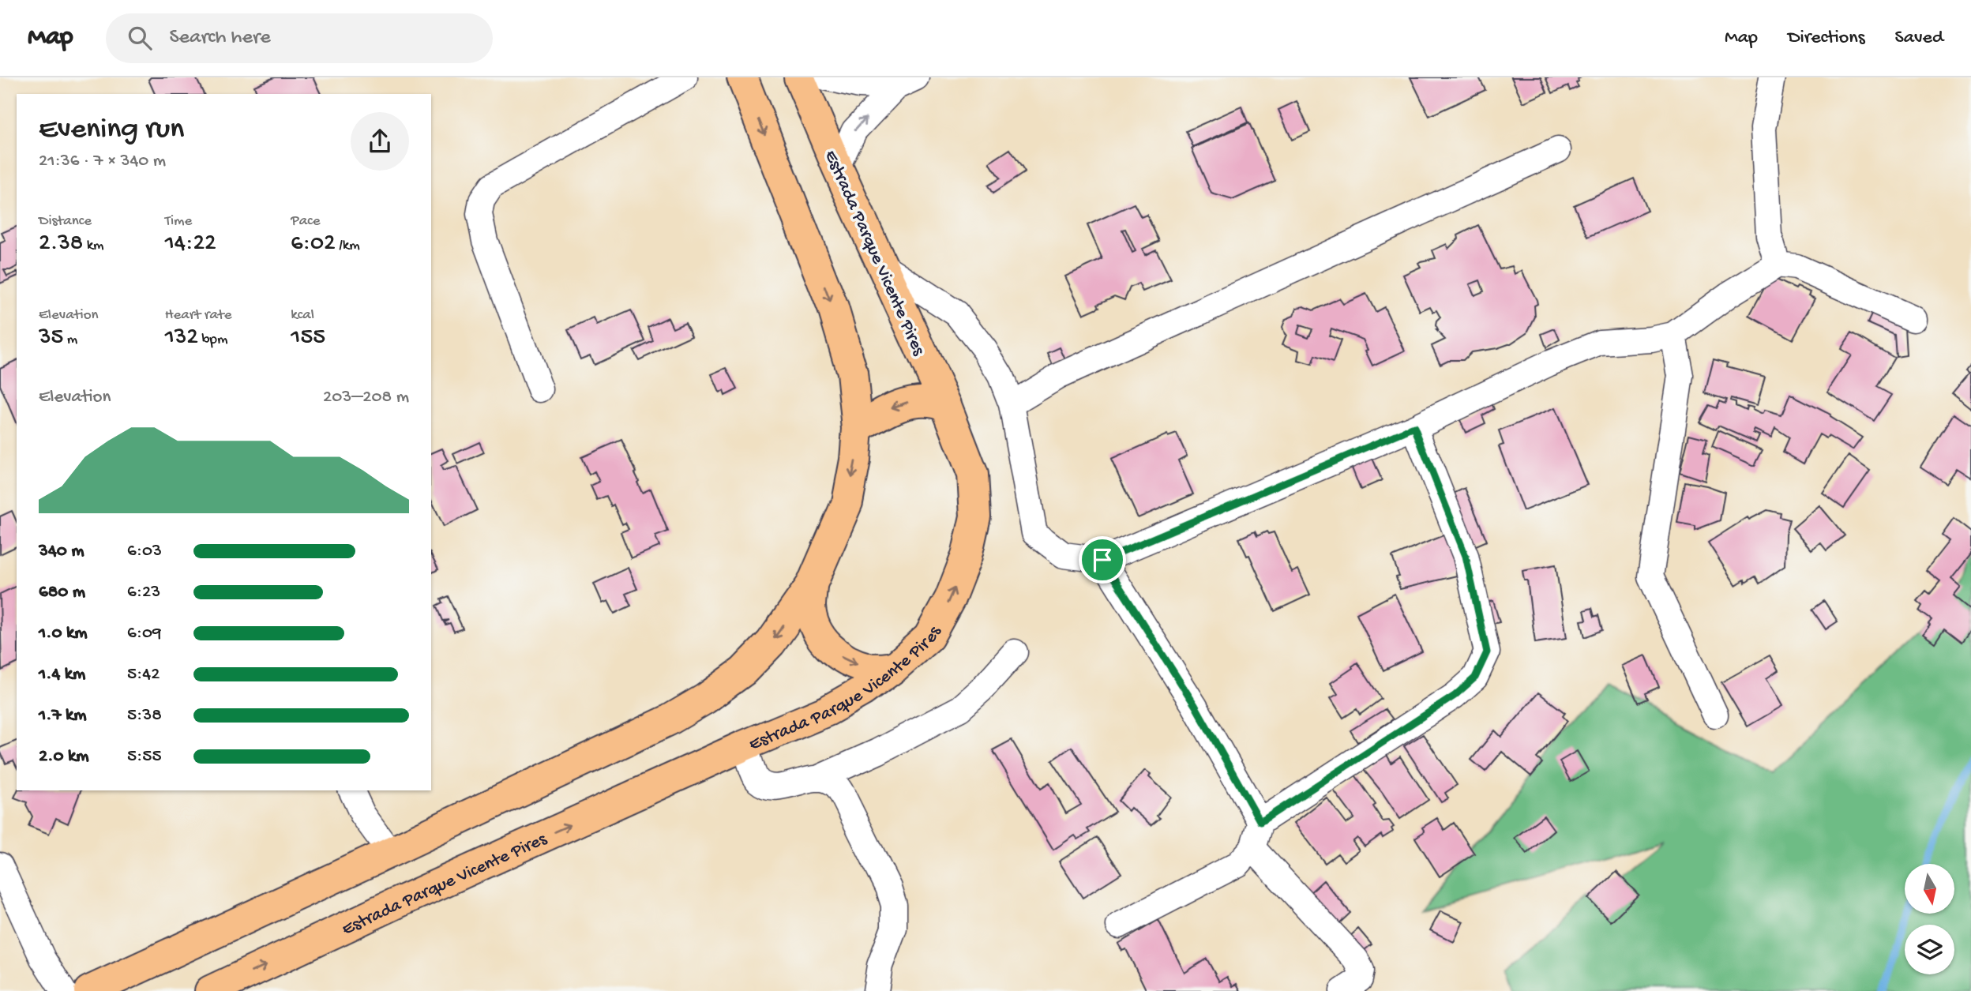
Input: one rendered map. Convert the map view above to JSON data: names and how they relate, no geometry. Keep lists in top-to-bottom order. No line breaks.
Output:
{"streets":{"main road":["Estrada Parque Vicente Pires"]},"north":"bottom","page":{"header":"Map","search":"Search here","nav":["Map","Directions","Saved"],"heading":["Evening run","21:36 · 7 × 340 m"],"stats":[["Distance","2.38 km"],["Time","14:22"],["Pace","6:02 /km"],["Elevation","35 m"],["Heart rate","132 bpm"],["kcal","155"]],"chart":["Elevation","203–208 m"],"list":[{"name":"340 m","note":"6:03"},{"name":"680 m","note":"6:23"},{"name":"1.0 km","note":"6:09"},{"name":"1.4 km","note":"5:42"},{"name":"1.7 km","note":"5:38"},{"name":"2.0 km","note":"5:55"}]}}
